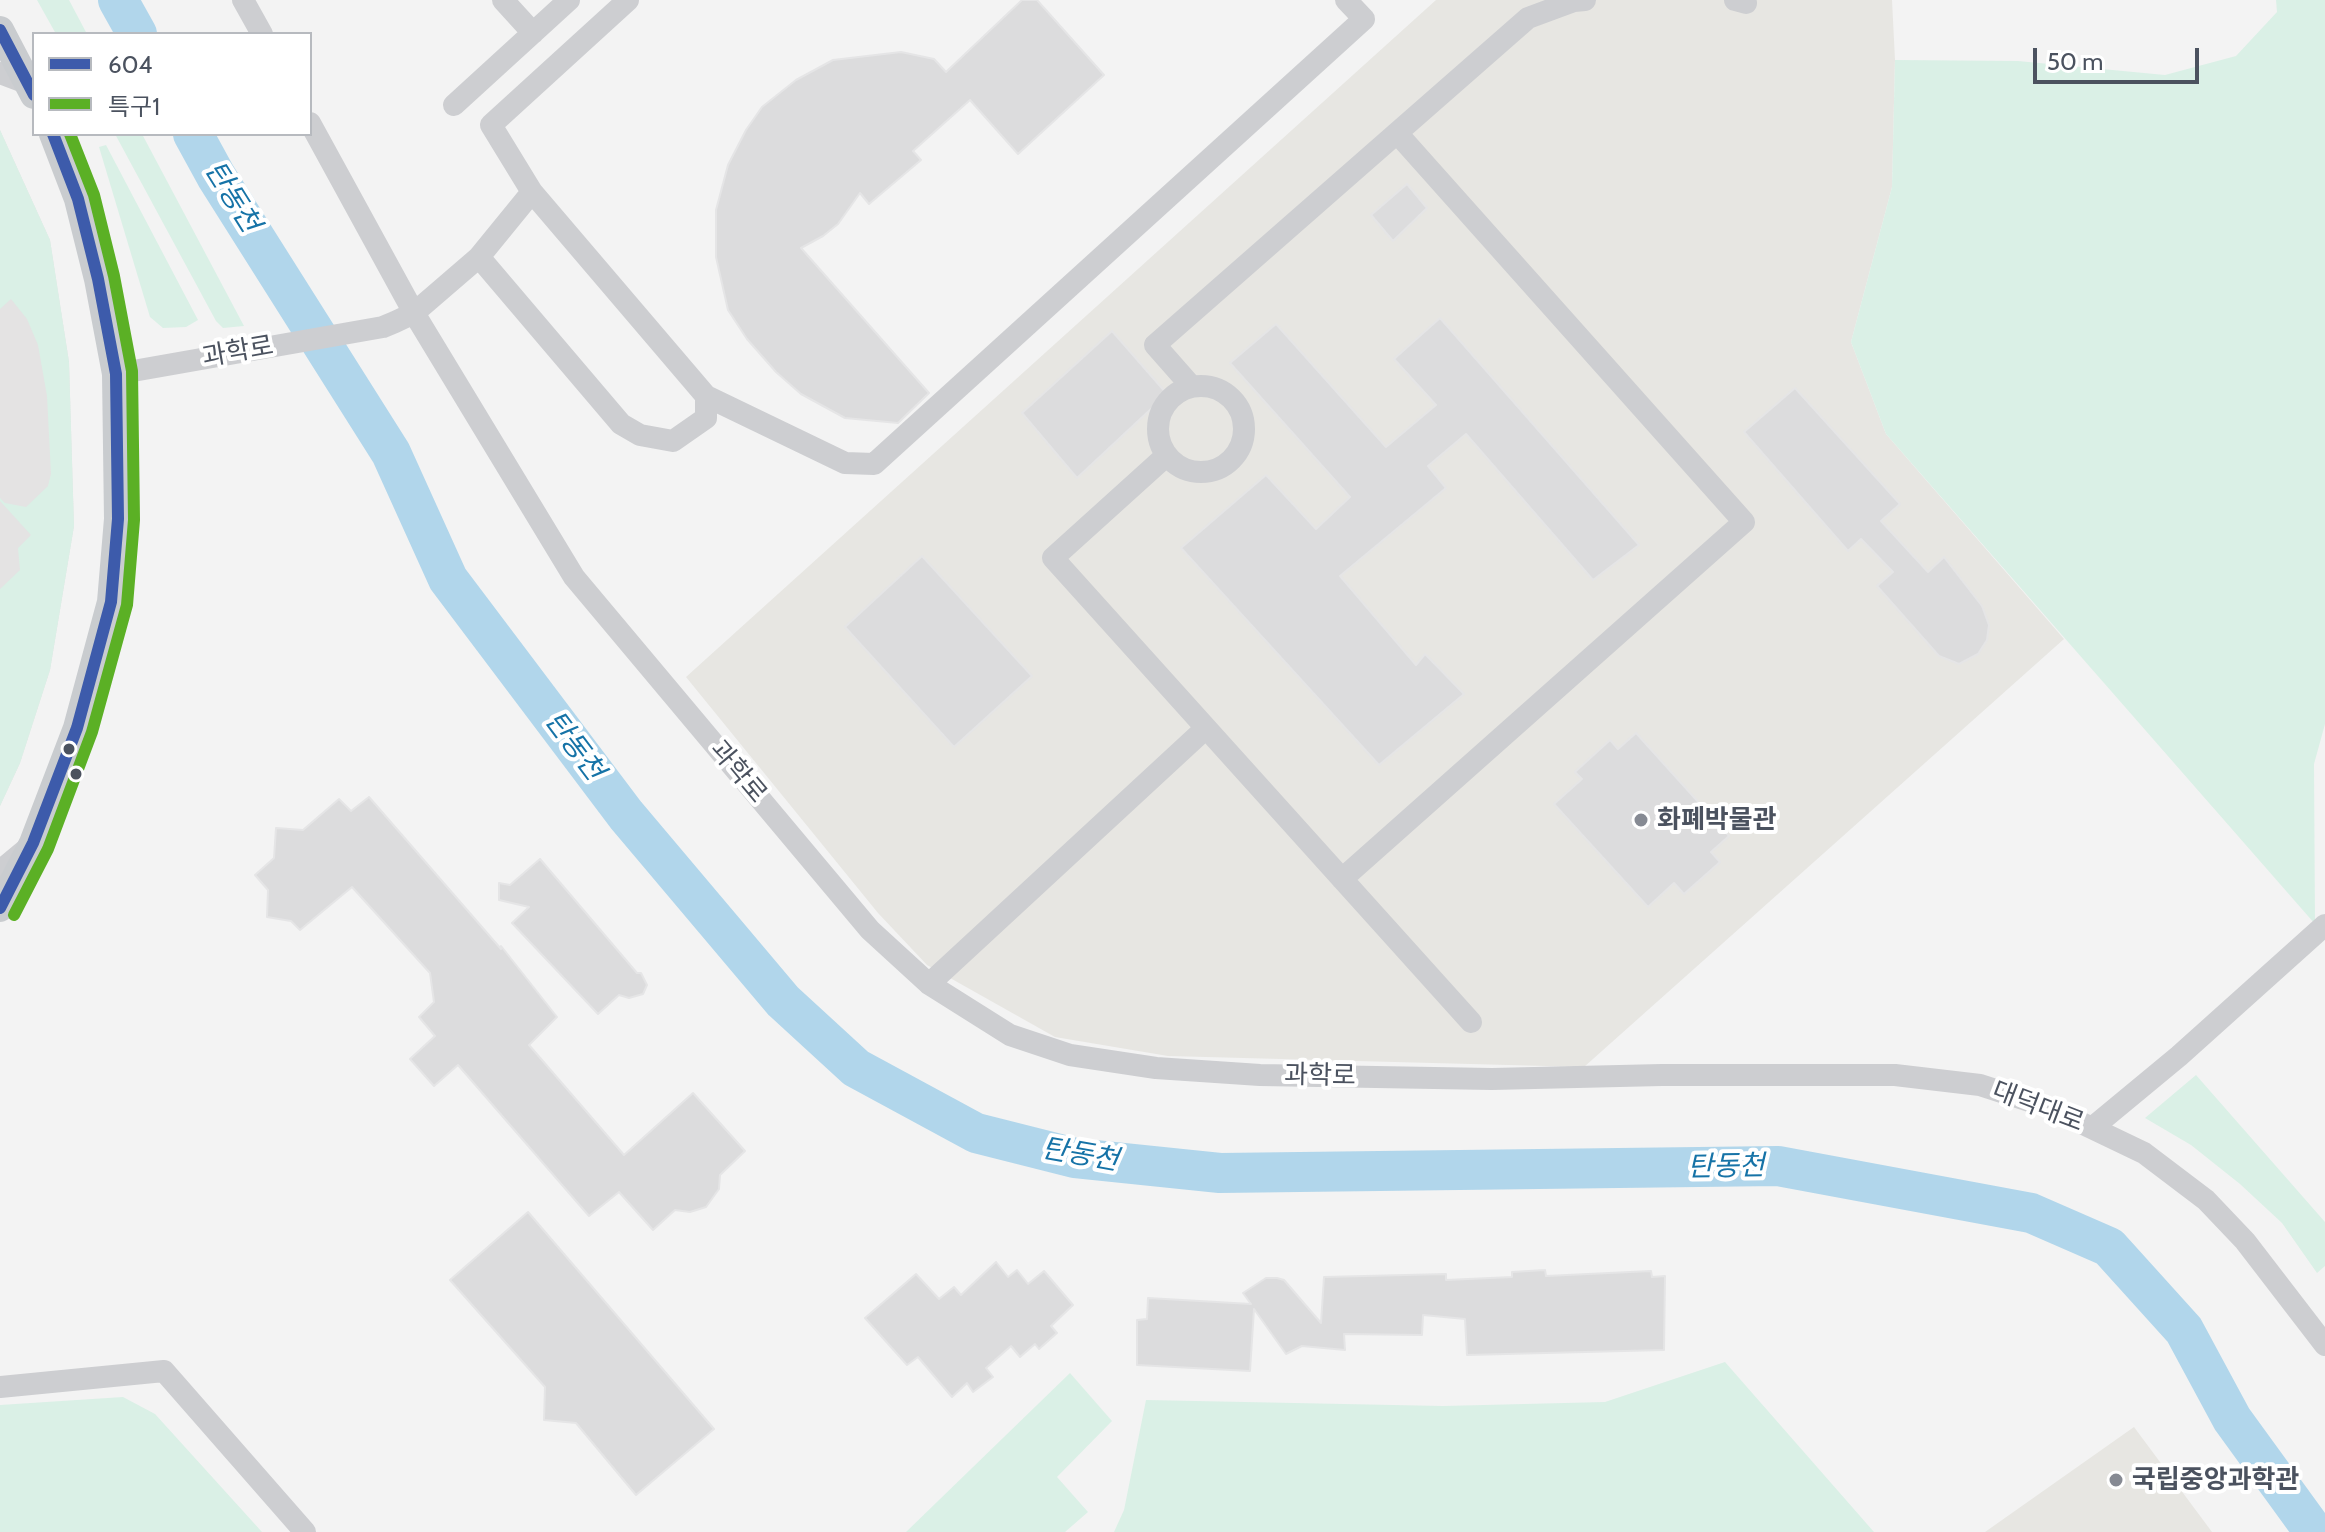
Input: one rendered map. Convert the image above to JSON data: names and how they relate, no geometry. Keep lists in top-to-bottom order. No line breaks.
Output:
{"streets":{"street":["과학로","대덕대로"]},"crossings":[["과학로","대덕대로"]],"water":["탄동천"],"places":["화폐박물관","국립중앙과학관"],"lines":["transit line 604","transit line 특구1"],"legend":["604","특구1"],"scale_bar":"50 m"}
